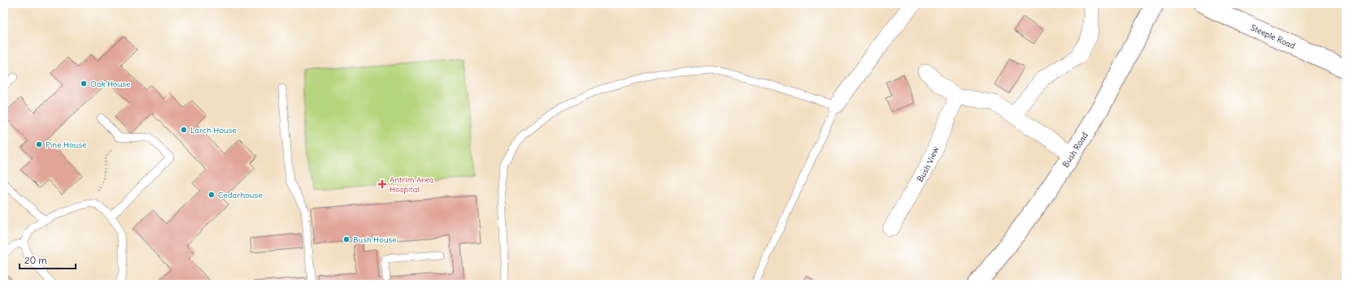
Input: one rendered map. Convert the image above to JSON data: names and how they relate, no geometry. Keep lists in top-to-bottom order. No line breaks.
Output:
{"streets":{"main road":["Steeple Road","Bush Road"],"street":["Bush View"]},"places":{"other":["Oak House","Larch House","Pine House","Cedarhouse","Bush House"],"health":["Antrim Area Hospital"]},"scale_bar":"20 m"}
